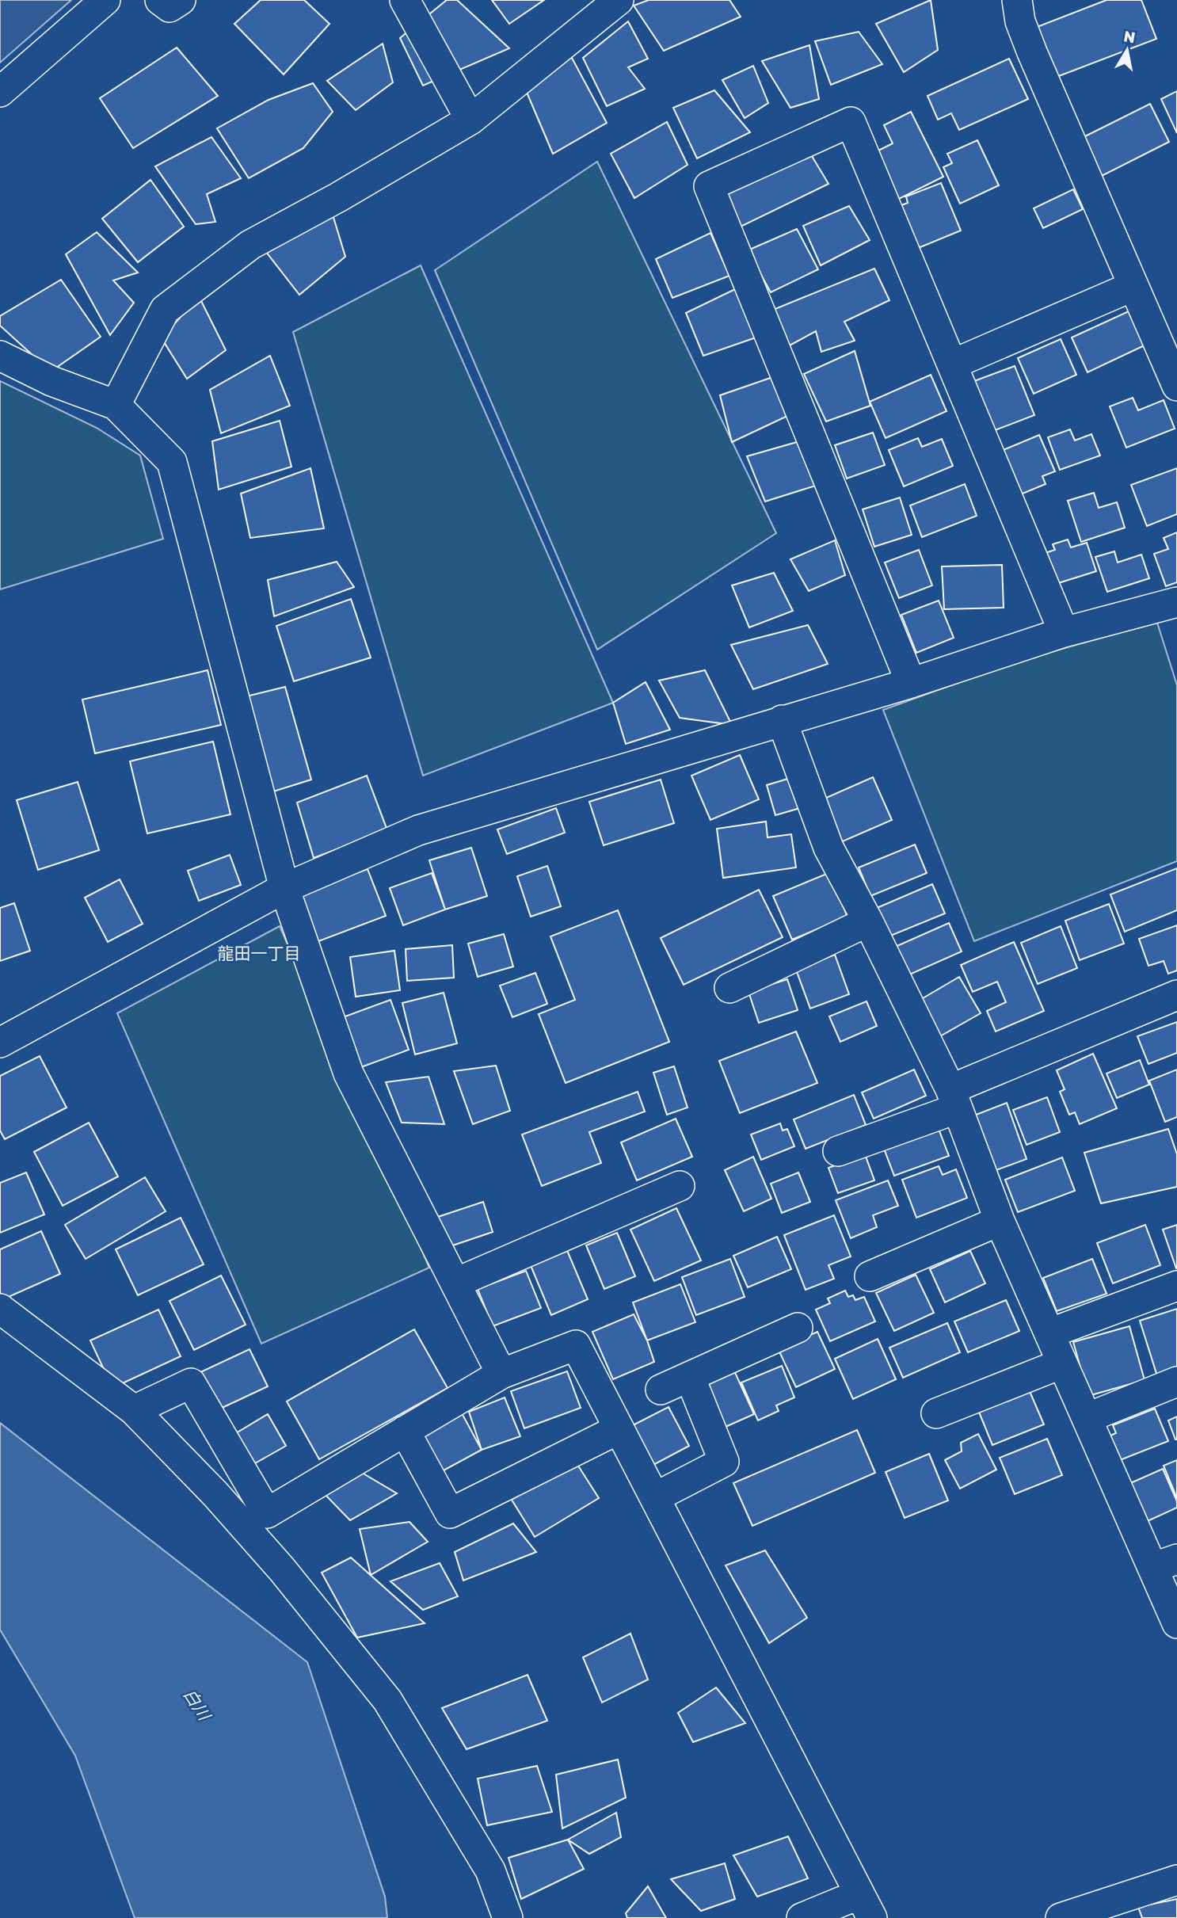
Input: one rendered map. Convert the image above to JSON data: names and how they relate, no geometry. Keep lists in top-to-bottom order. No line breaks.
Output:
{"districts":["龍田一丁目"],"water":["白川"],"north":"top"}
